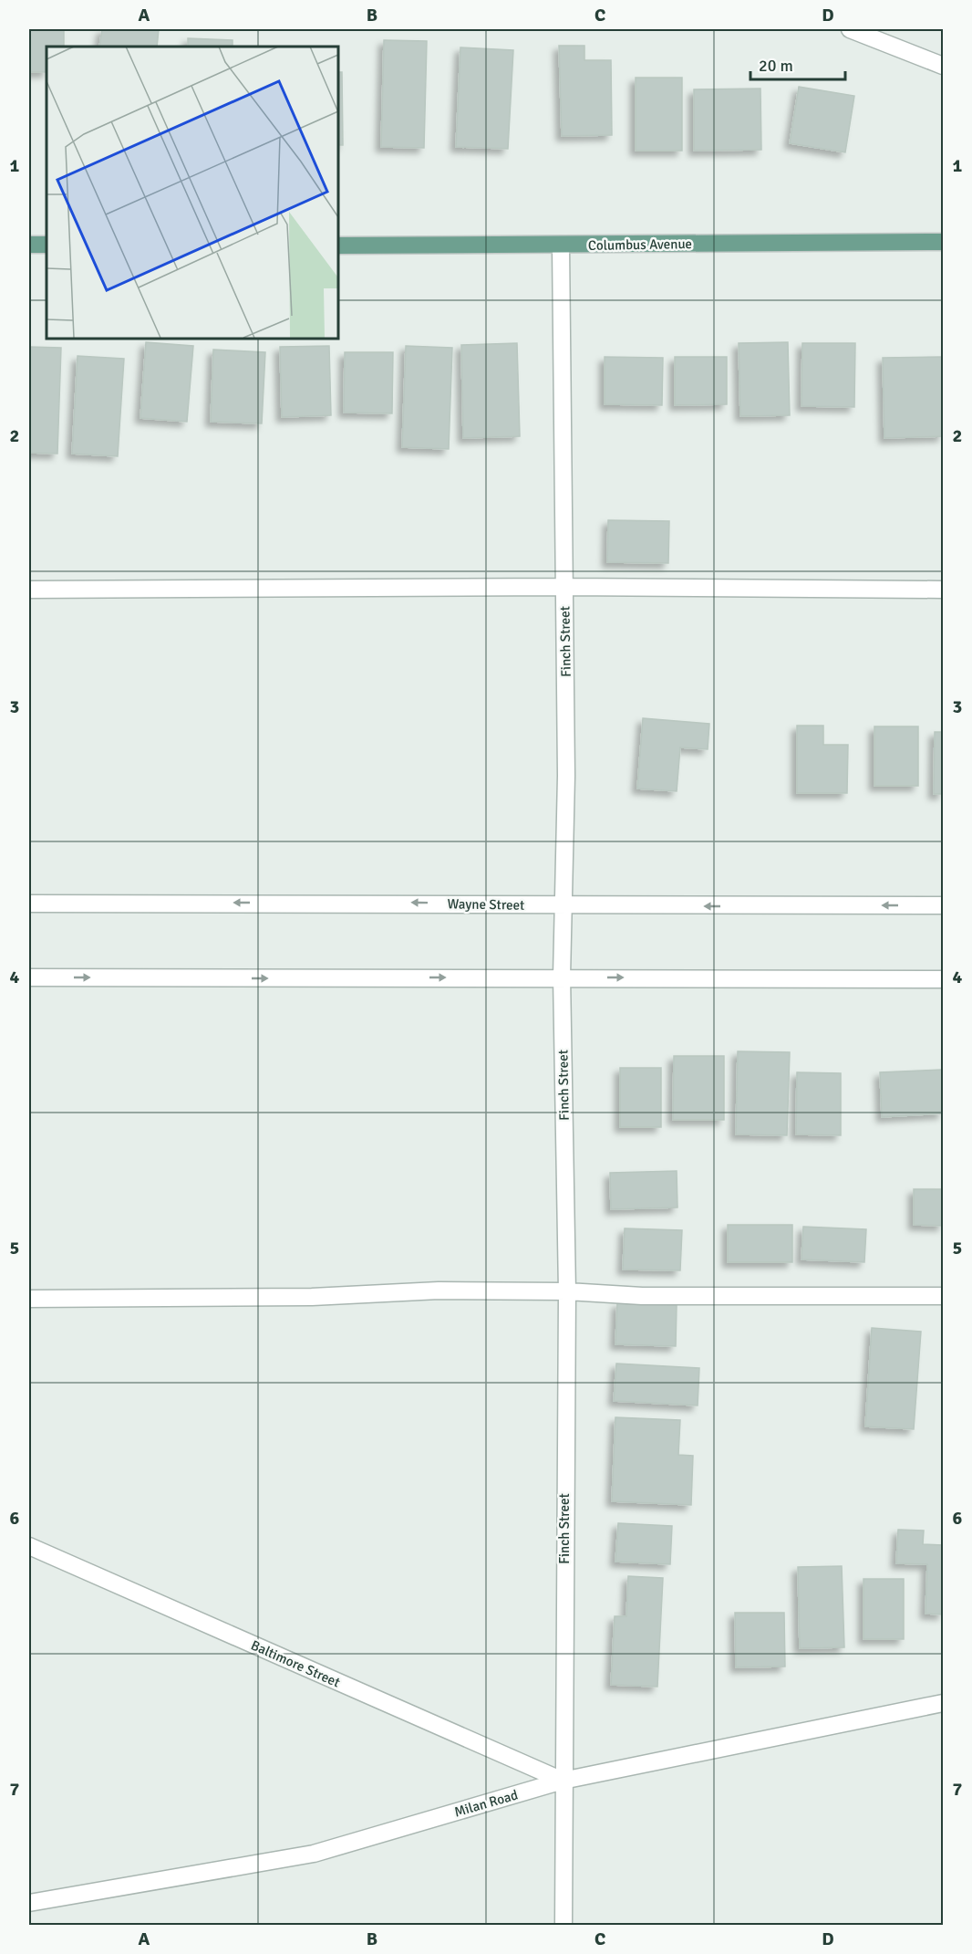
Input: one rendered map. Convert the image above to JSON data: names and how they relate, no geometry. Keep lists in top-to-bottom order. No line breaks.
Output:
{"streets":{"main road":["Columbus Avenue"],"street":["Finch Street","Wayne Street","Baltimore Street","Milan Road"]},"crossings":[["Columbus Avenue","Finch Street"],["Finch Street","Wayne Street"],["Finch Street","Baltimore Street"],["Finch Street","Milan Road"],["Baltimore Street","Milan Road"]],"scale_bar":"20 m","grid":{"columns":["A","B","C","D"],"rows":["1","2","3","4","5","6","7"]}}
